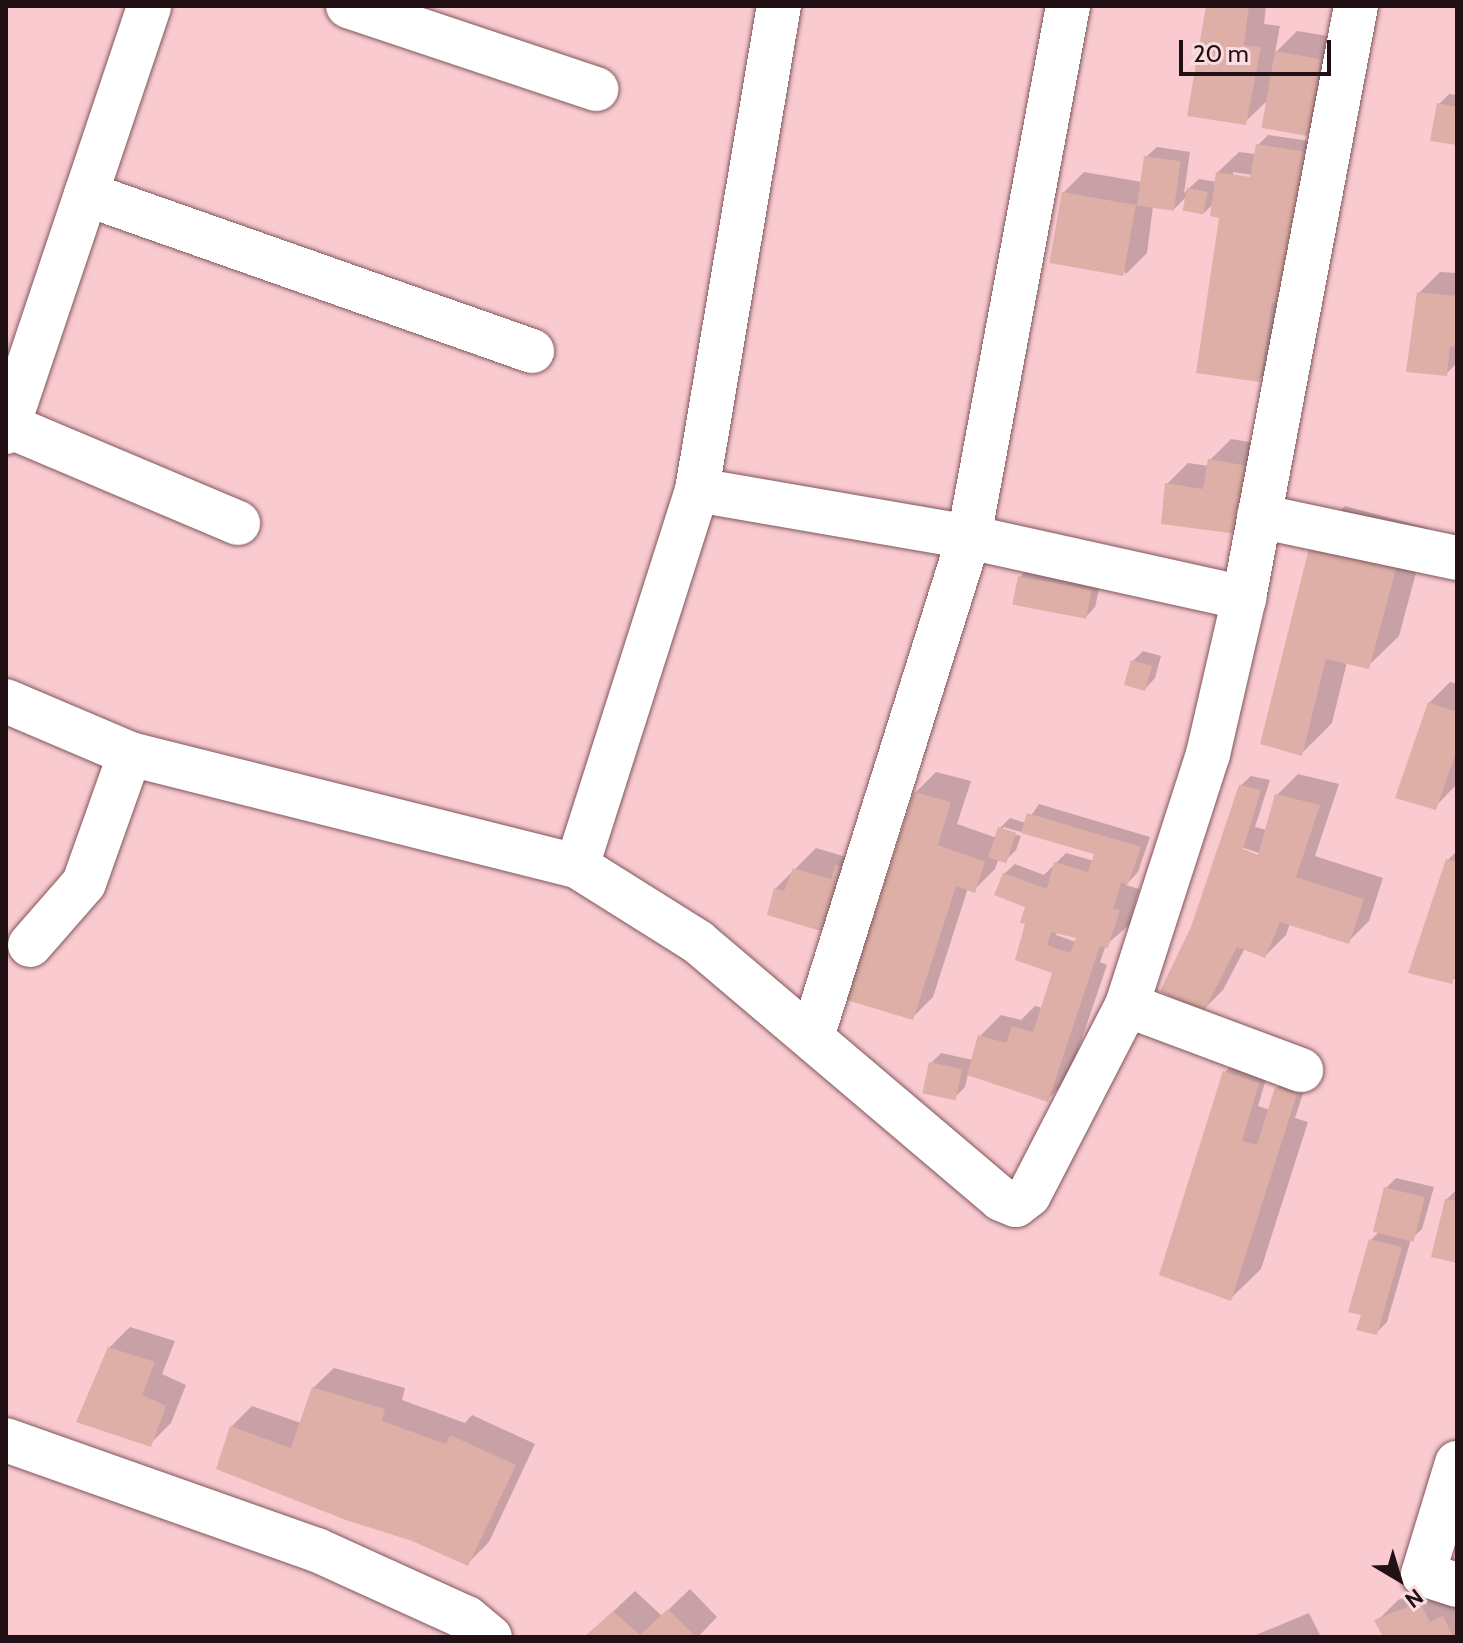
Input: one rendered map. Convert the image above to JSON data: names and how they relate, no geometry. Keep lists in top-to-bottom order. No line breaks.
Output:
{"scale_bar":"20 m","north":"bottom right"}
